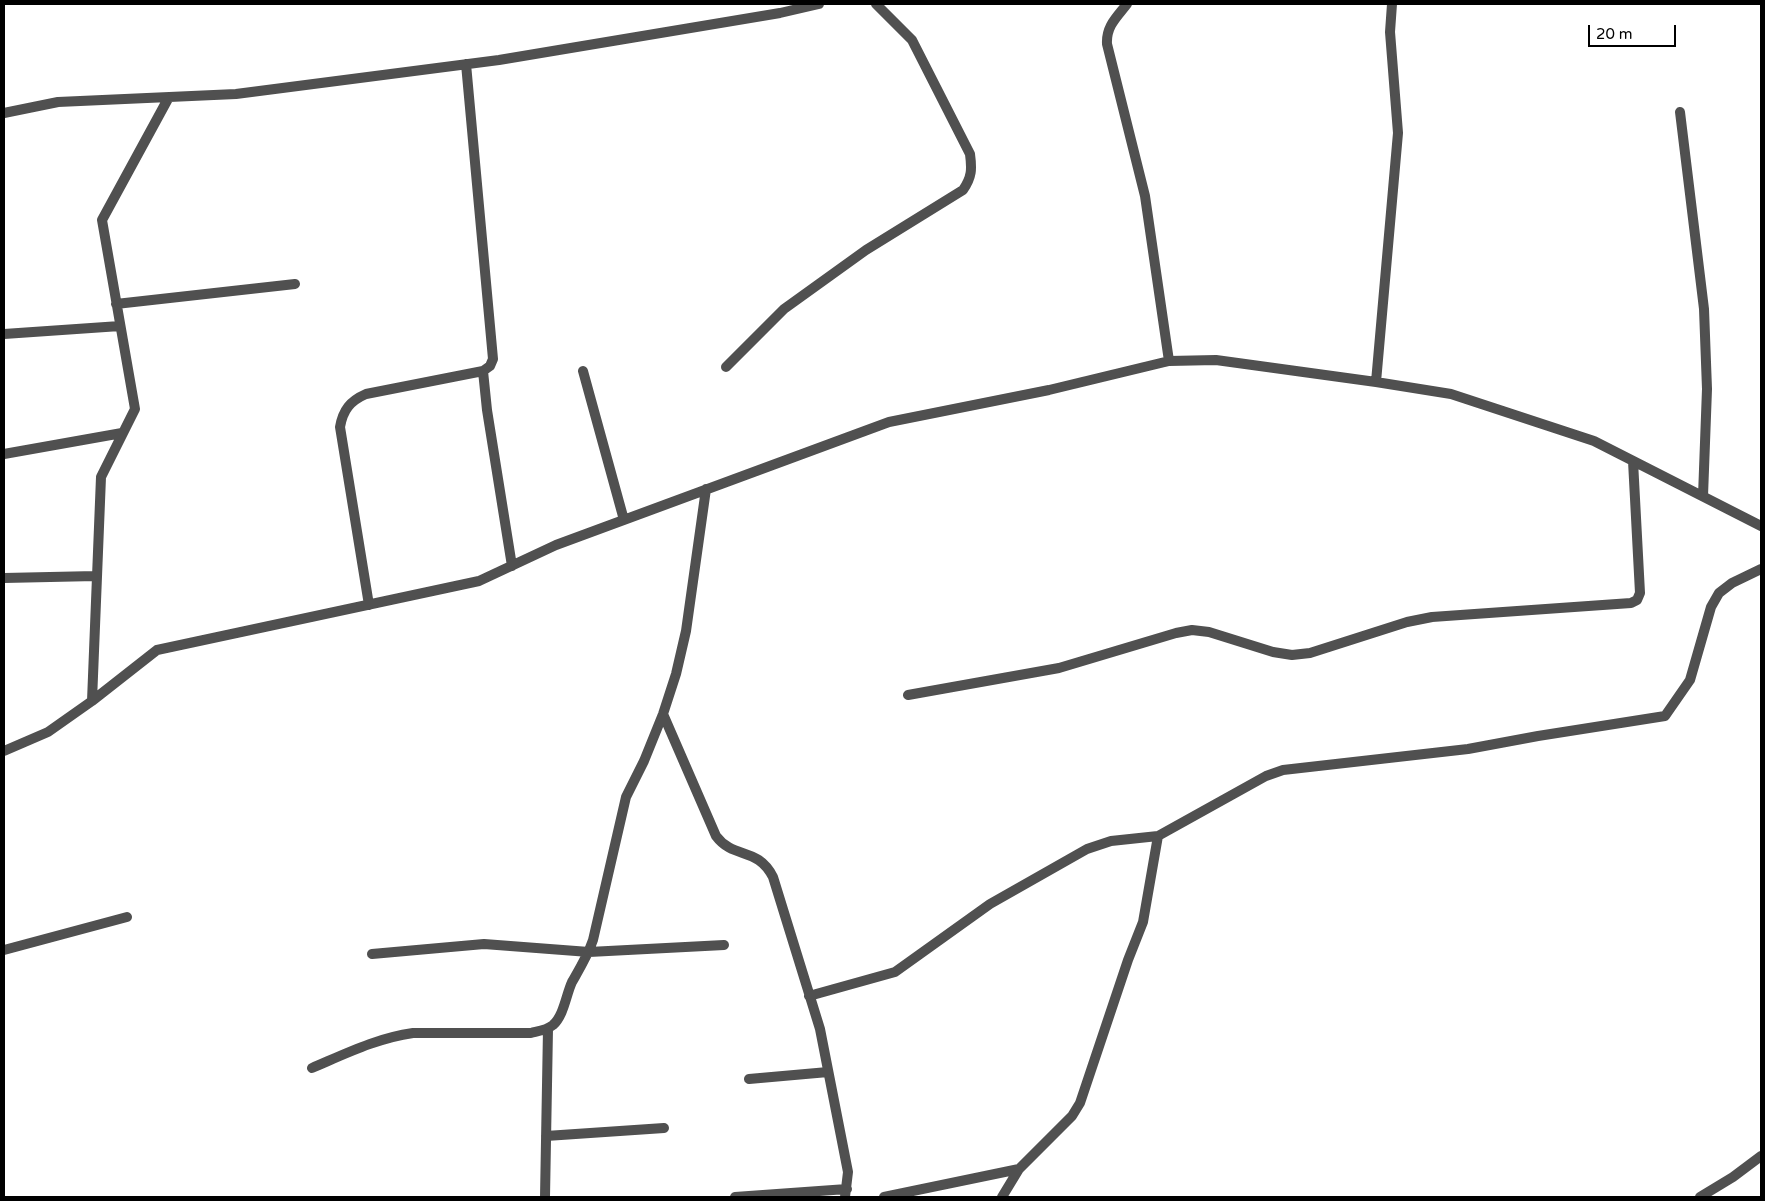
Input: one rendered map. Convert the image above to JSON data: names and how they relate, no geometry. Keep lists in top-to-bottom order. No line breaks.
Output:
{"scale_bar":"20 m"}
